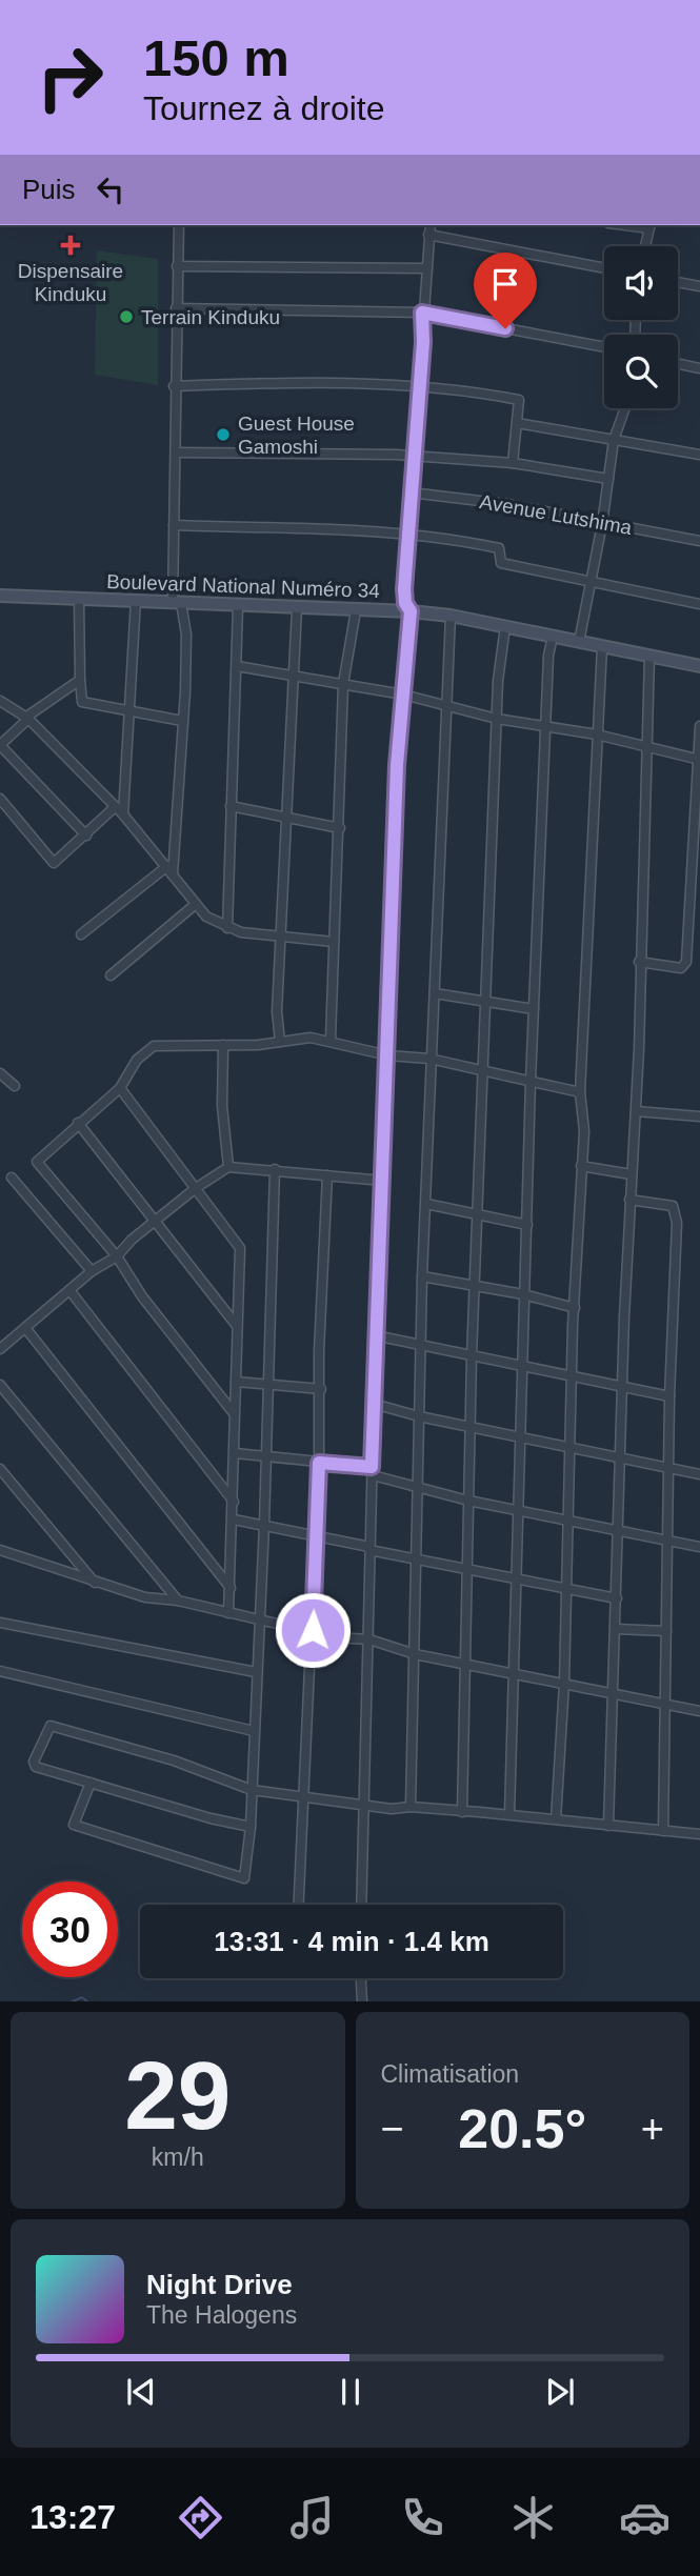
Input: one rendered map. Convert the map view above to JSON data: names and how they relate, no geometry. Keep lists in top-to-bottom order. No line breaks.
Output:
{"streets":{"main road":["Boulevard National Numéro 34"],"street":["Avenue Lutshima"]},"places":{"health":["Dispensaire Kinduku"],"other":["Terrain Kinduku","Guest House Gamoshi"]},"page":{"turn":["150 m","Tournez à droite"],"then":"Puis","limit":"30","trip":"13:31 · 4 min · 1.4 km","tile":[["29","km/h"],"Climatisation"],"heat":["−","20.5°","+"],"song":["Night Drive","The Halogens"],"tabs":"13:27"}}
